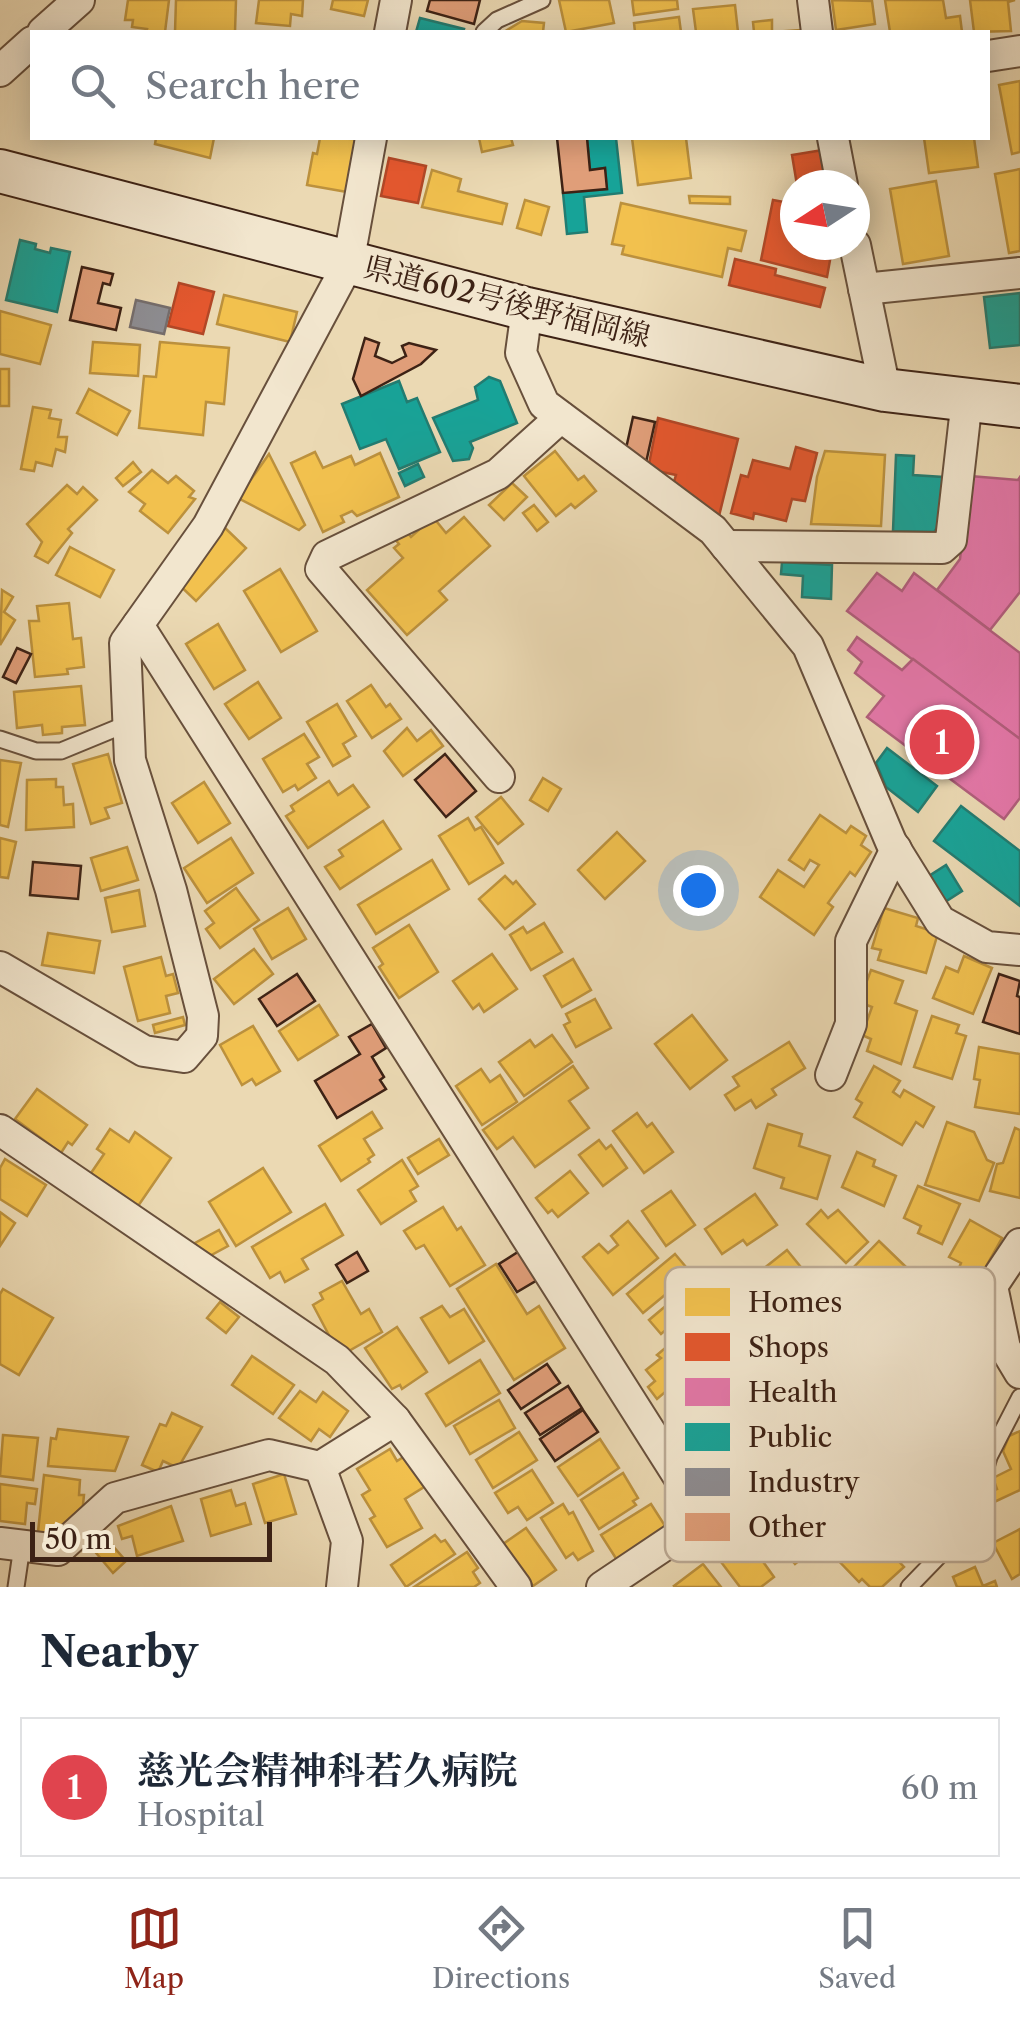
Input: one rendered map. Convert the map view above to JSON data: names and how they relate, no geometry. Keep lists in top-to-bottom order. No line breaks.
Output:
{"streets":{"main road":["県道602号後野福岡線"]},"legend":["Homes","Shops","Health","Public","Industry","Other"],"scale_bar":"50 m","north":"left","page":{"search":"Search here","pins":"1","scale":"50 m","heading":"Nearby","list":[{"mark":"1","name":"慈光会精神科若久病院","note":"Hospital","value":"60 m"}],"nav":["Map","Directions","Saved"]}}
